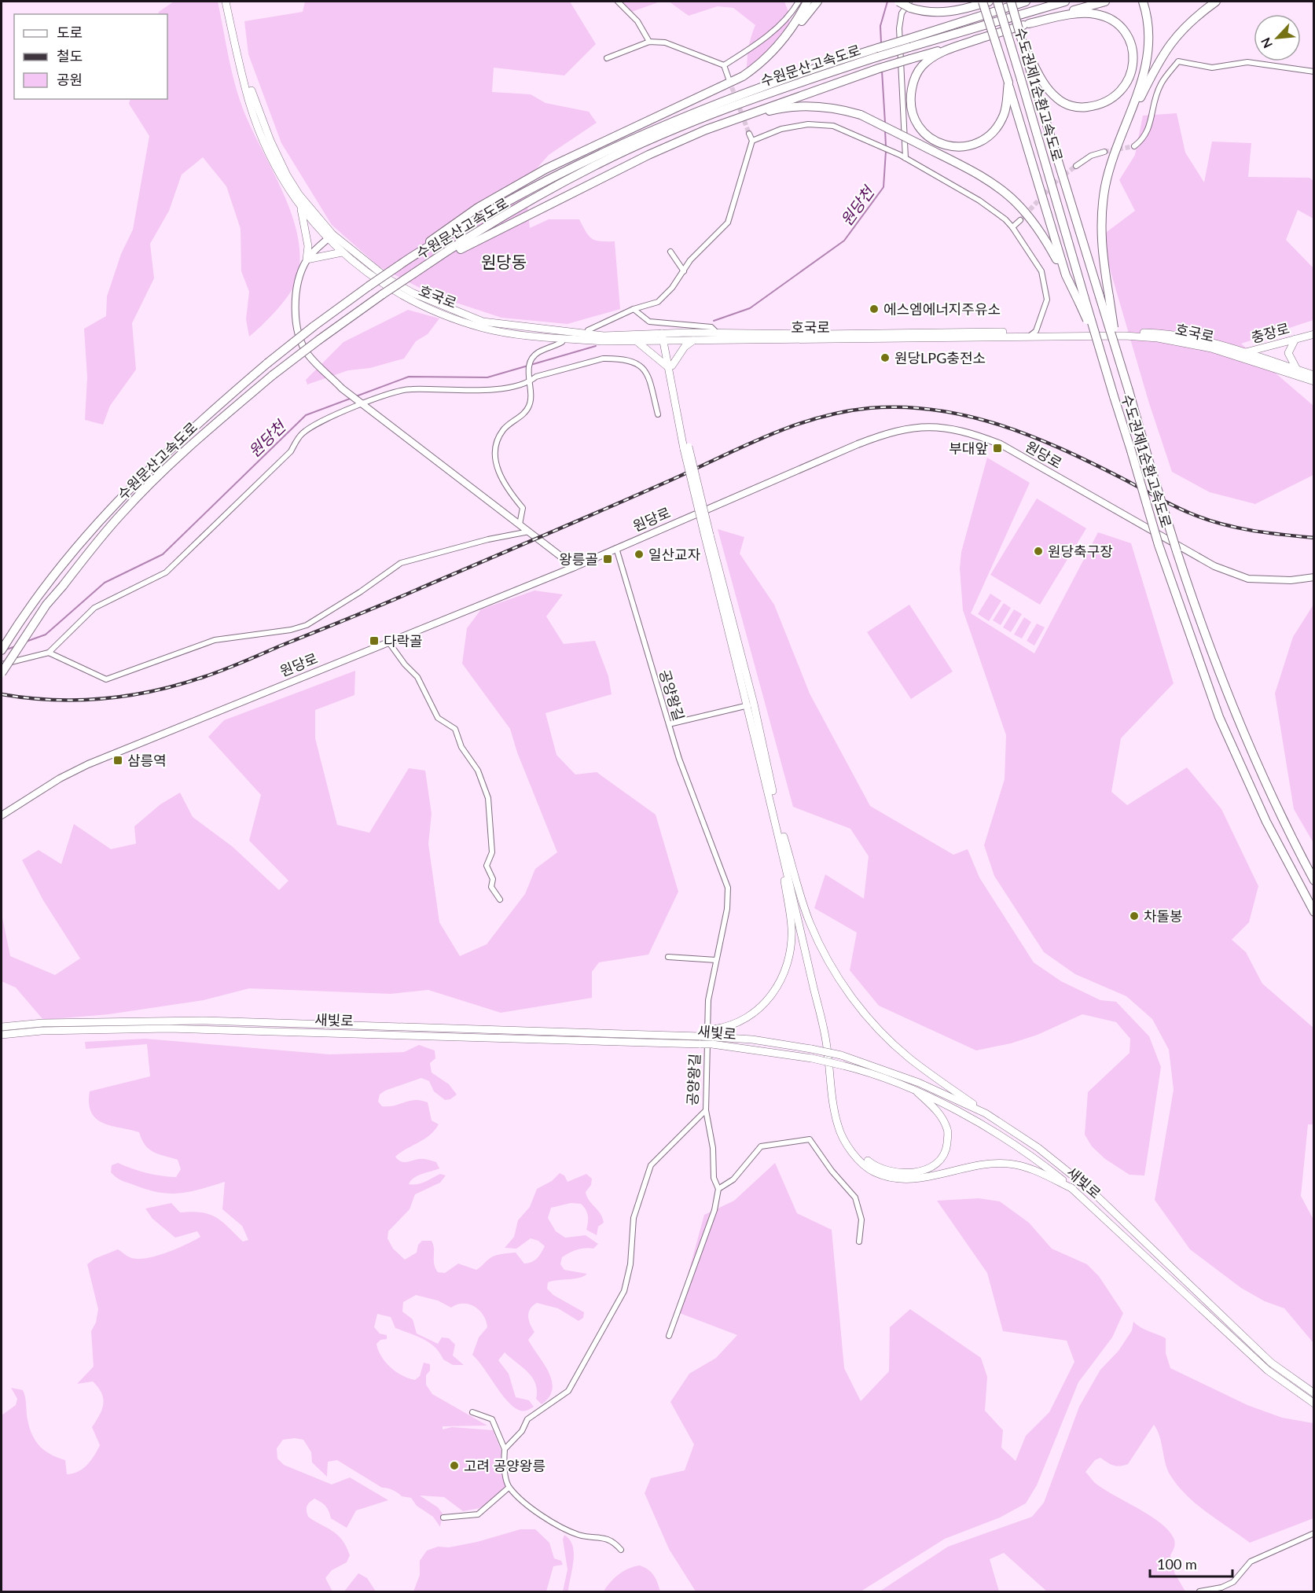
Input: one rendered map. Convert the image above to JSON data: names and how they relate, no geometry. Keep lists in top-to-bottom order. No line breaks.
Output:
{"streets":{"highway":["수원문산고속도로","수도권제1순환고속도로"],"main road":["호국로","충장로","원당로","새빛로"],"street":["공양왕길"]},"crossings":[["호국로","충장로"],["원당로","공양왕길"]],"districts":["원당동"],"water":["원당천"],"places":{"other":["에스엠에너지주유소","원당LPG충전소","원당축구장","일산교자","차돌봉","고려 공양왕릉"],"transit":["부대앞","왕릉골","다락골","삼릉역"]},"legend":["도로","철도","공원"],"scale_bar":"100 m","north":"bottom left"}
